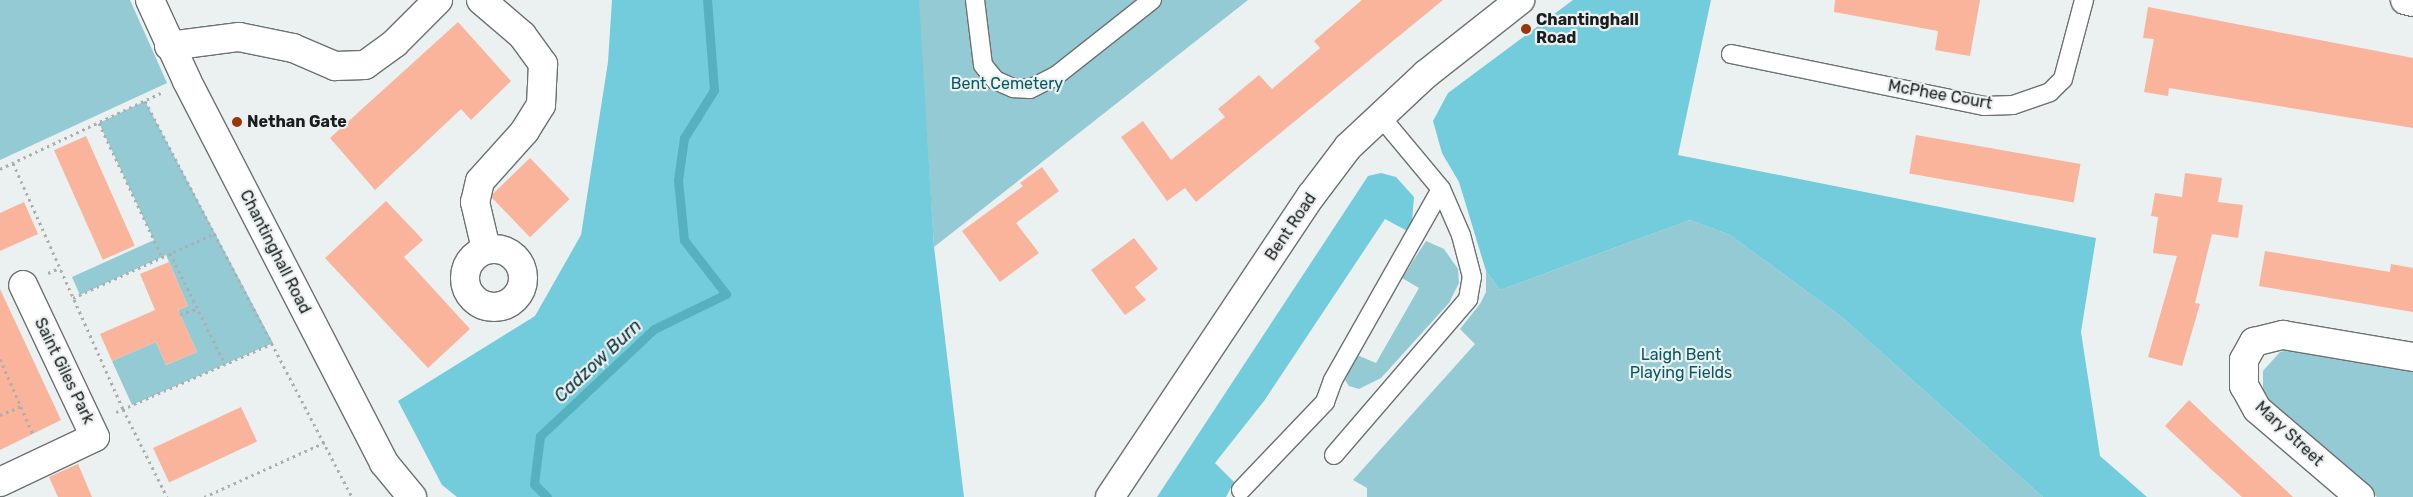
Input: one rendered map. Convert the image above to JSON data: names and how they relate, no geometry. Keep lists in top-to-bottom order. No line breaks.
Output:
{"streets":{"street":["Bent Road","Chantinghall Road","Saint Giles Park","Mary Street"],"lane":["McPhee Court"]},"water":["Cadzow Burn"],"parks":["Bent Cemetery","Laigh Bent Playing Fields"],"places":["Chantinghall Road","Nethan Gate"]}
